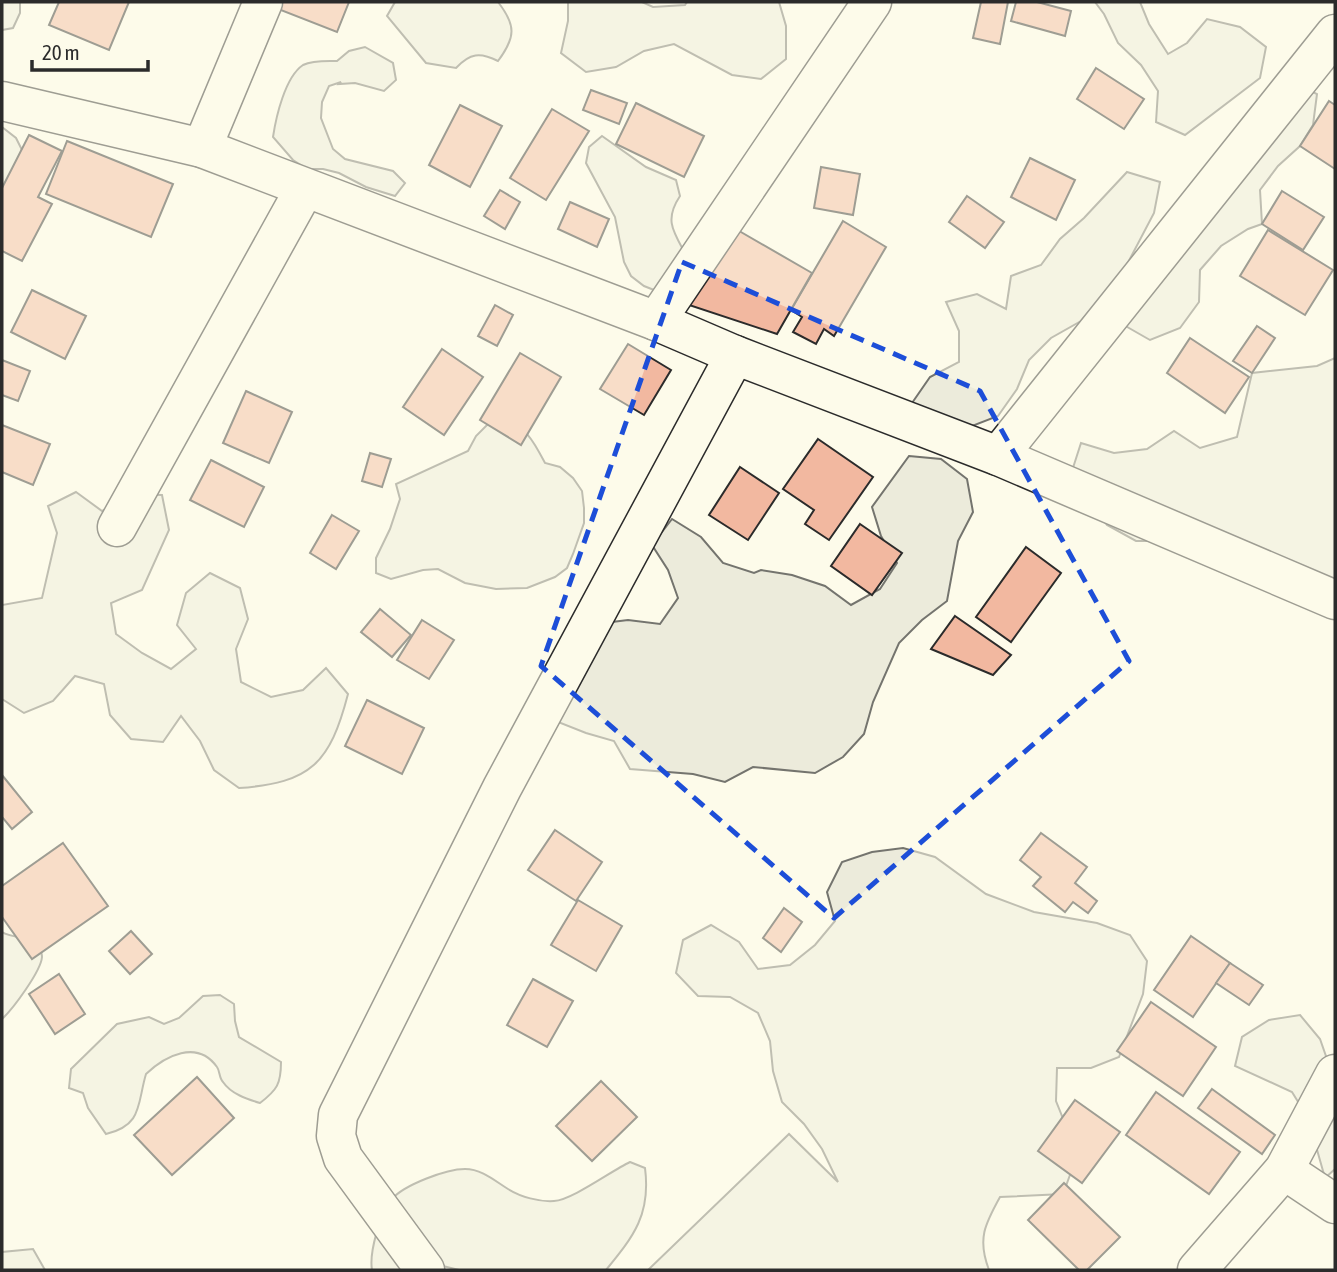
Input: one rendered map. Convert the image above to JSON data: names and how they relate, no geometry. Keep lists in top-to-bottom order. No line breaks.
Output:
{"scale_bar":"20 m"}
